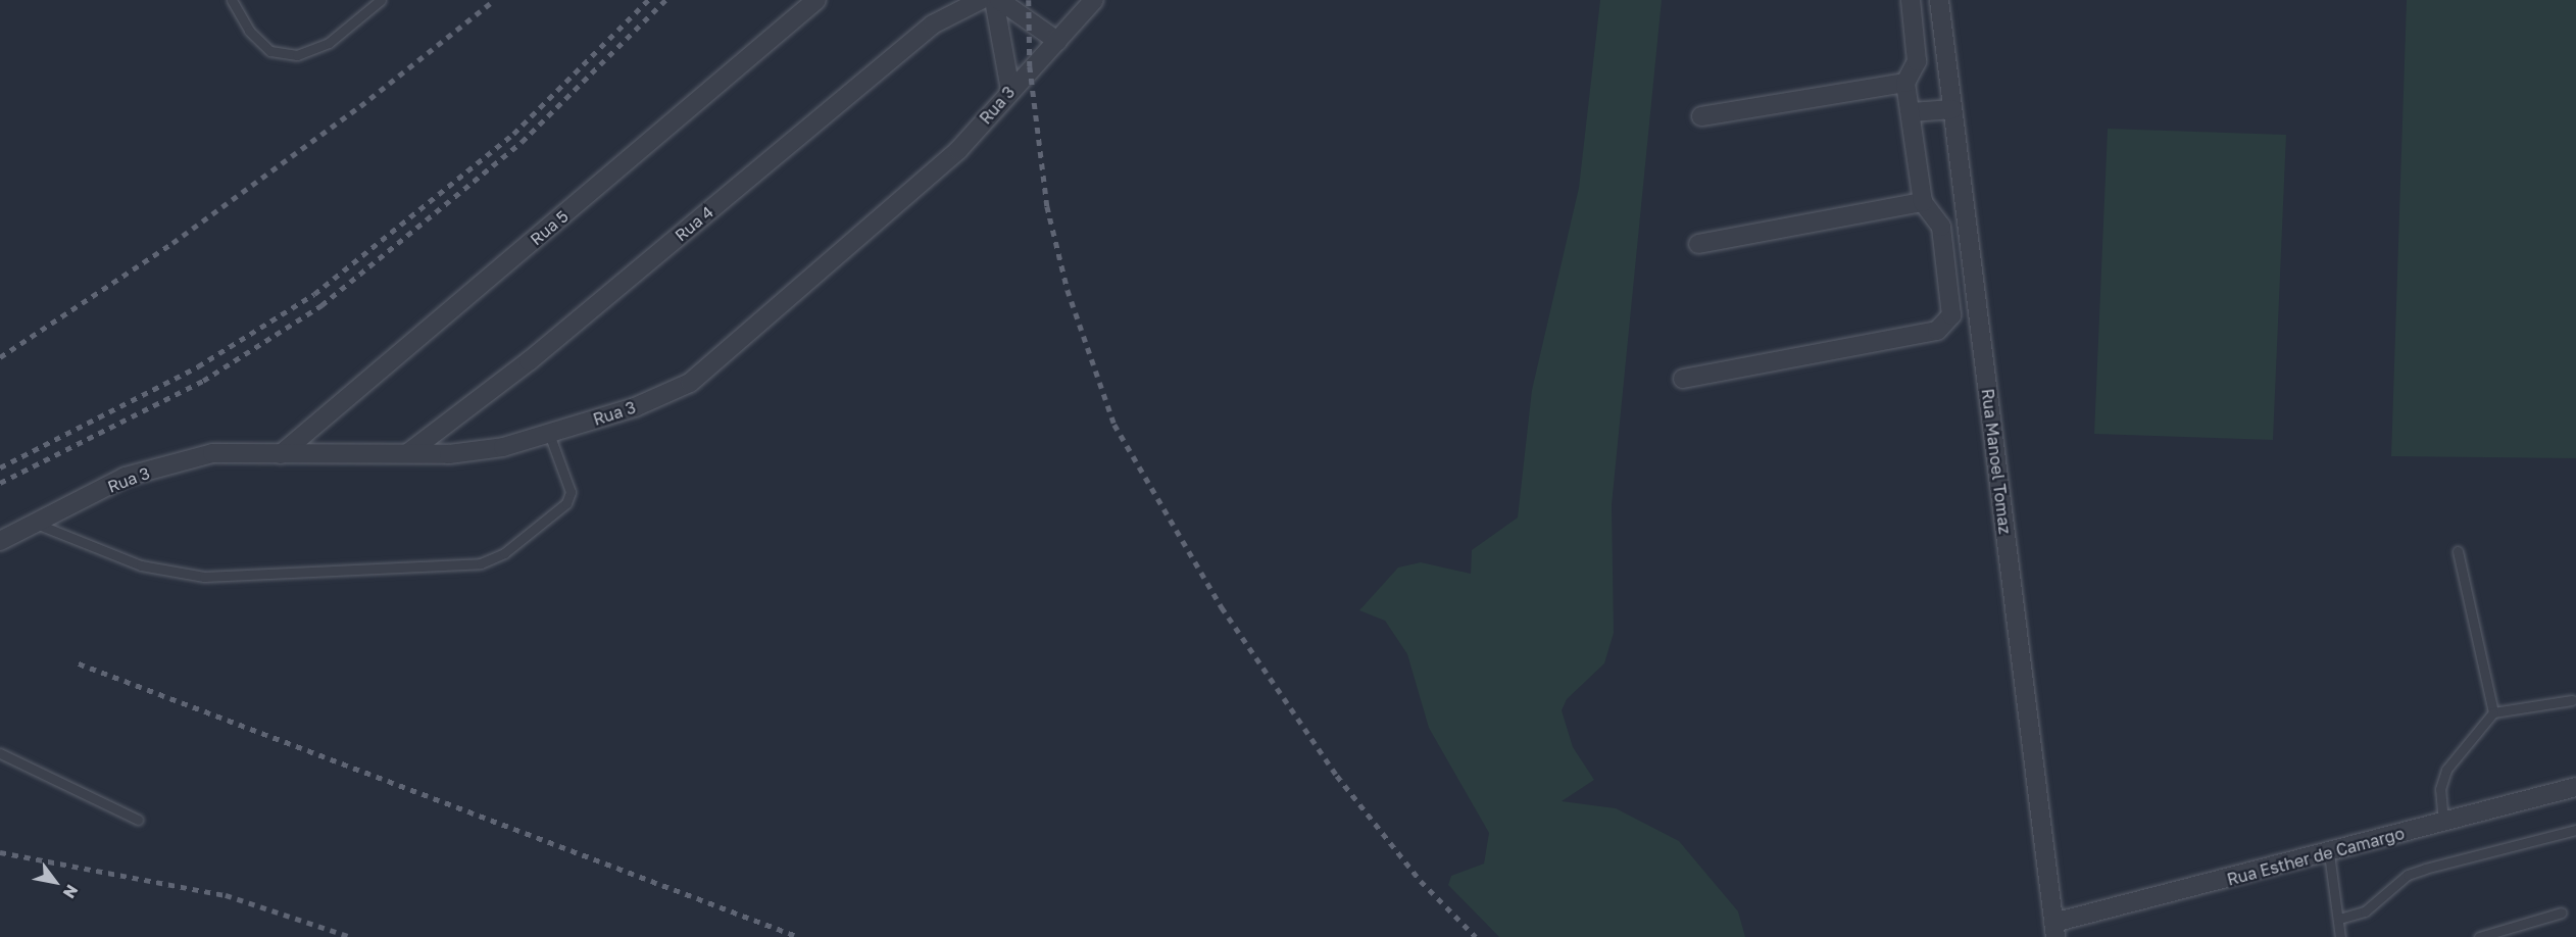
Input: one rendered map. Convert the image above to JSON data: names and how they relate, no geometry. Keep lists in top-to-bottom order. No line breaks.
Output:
{"streets":{"street":["Rua 3","Rua 4","Rua 5","Rua Manoel Tomaz","Rua Esther de Camargo"]},"crossings":[["Rua 3","Rua 4"],["Rua 3","Rua 5"],["Rua Manoel Tomaz","Rua Esther de Camargo"]],"north":"bottom right"}
